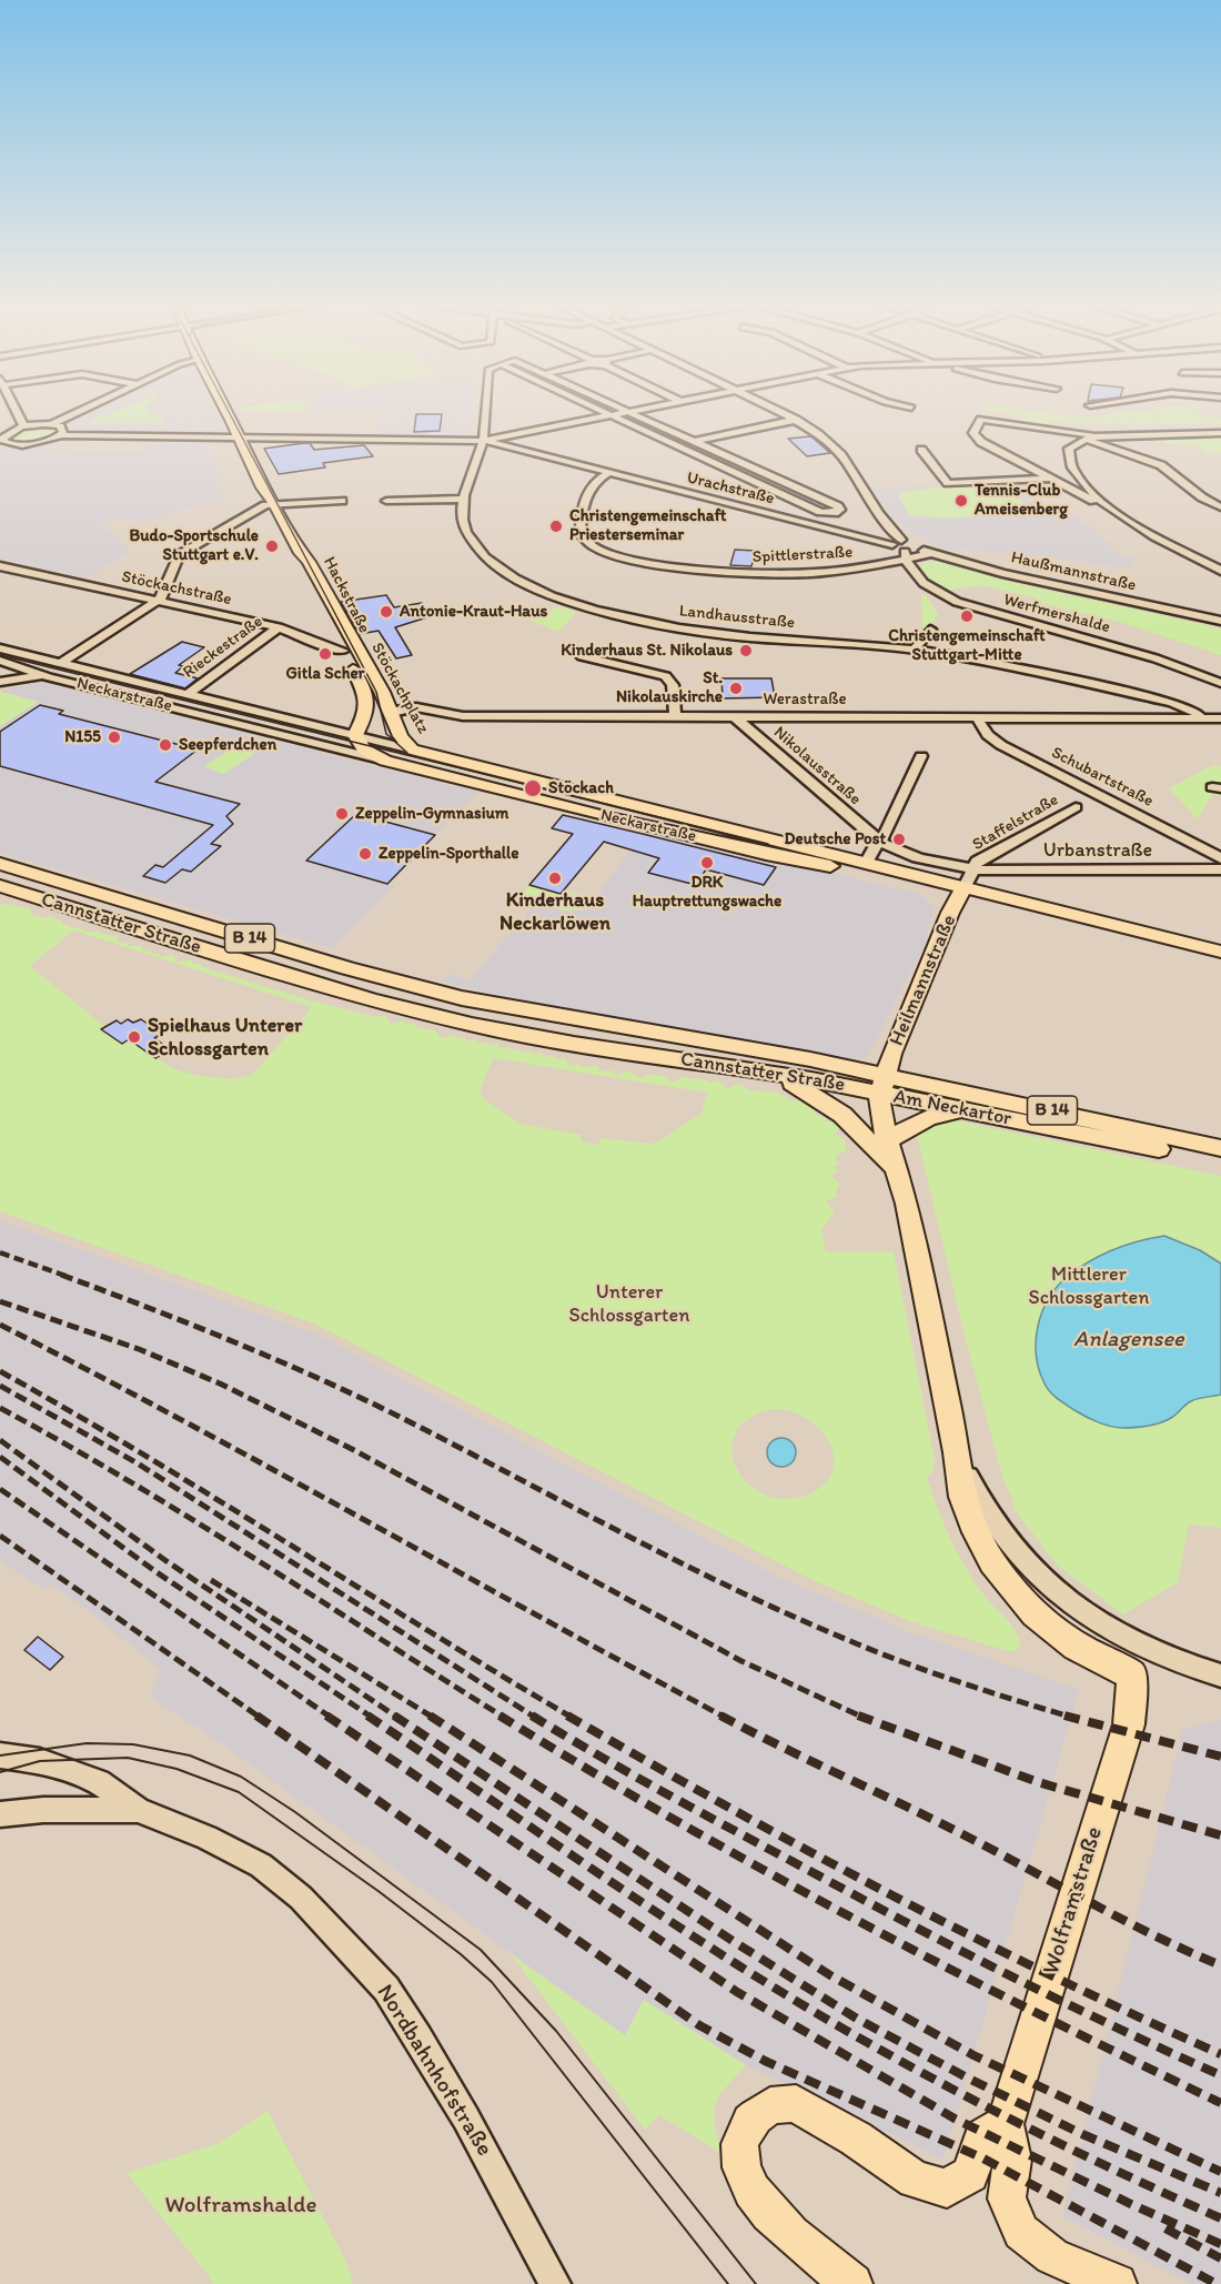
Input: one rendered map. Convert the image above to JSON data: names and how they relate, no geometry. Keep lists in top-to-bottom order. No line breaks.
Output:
{"streets":{"main road":["Hackstraße","Stöckachplatz","Neckarstraße","Cannstatter Straße","B 14","Heilmannstraße","Am Neckartor","Wolframstraße"],"street":["Urachstraße","Spittlerstraße","Haußmannstraße","Stöckachstraße","Werfmershalde","Landhausstraße","Rieckestraße","Werastraße","Nikolausstraße","Schubartstraße","Staffelstraße","Urbanstraße","Nordbahnhofstraße"]},"crossings":[["Urachstraße","Spittlerstraße"],["Urachstraße","Haußmannstraße"],["Urachstraße","Landhausstraße"],["Spittlerstraße","Haußmannstraße"],["Spittlerstraße","Werfmershalde"],["Stöckachstraße","Hackstraße"],["Stöckachstraße","Rieckestraße"],["Stöckachstraße","Stöckachplatz"],["Hackstraße","Stöckachplatz"],["Hackstraße","Neckarstraße"],["Landhausstraße","Werastraße"],["Rieckestraße","Neckarstraße"],["Stöckachplatz","Neckarstraße"],["Stöckachplatz","Werastraße"],["Neckarstraße","Nikolausstraße"],["Neckarstraße","Staffelstraße"],["Neckarstraße","Urbanstraße"],["Neckarstraße","Heilmannstraße"],["Werastraße","Nikolausstraße"],["Werastraße","Schubartstraße"],["Staffelstraße","Urbanstraße"],["Cannstatter Straße","Heilmannstraße"],["Cannstatter Straße","Am Neckartor"],["Heilmannstraße","Am Neckartor"]],"water":["Anlagensee"],"parks":["Mittlerer Schlossgarten","Unterer Schlossgarten","Wolframshalde"],"places":["Tennis-Club Ameisenberg","Christengemeinschaft Priesterseminar","Budo-Sportschule Stuttgart e.V.","Antonie-Kraut-Haus","Christengemeinschaft Stuttgart-Mitte","Kinderhaus St. Nikolaus","Gitla Scher","St. Nikolauskirche","N155","Seepferdchen","Stöckach","Zeppelin-Gymnasium","Deutsche Post","Zeppelin-Sporthalle","DRK Hauptrettungswache","Kinderhaus Neckarlöwen","Spielhaus Unterer Schlossgarten"]}
